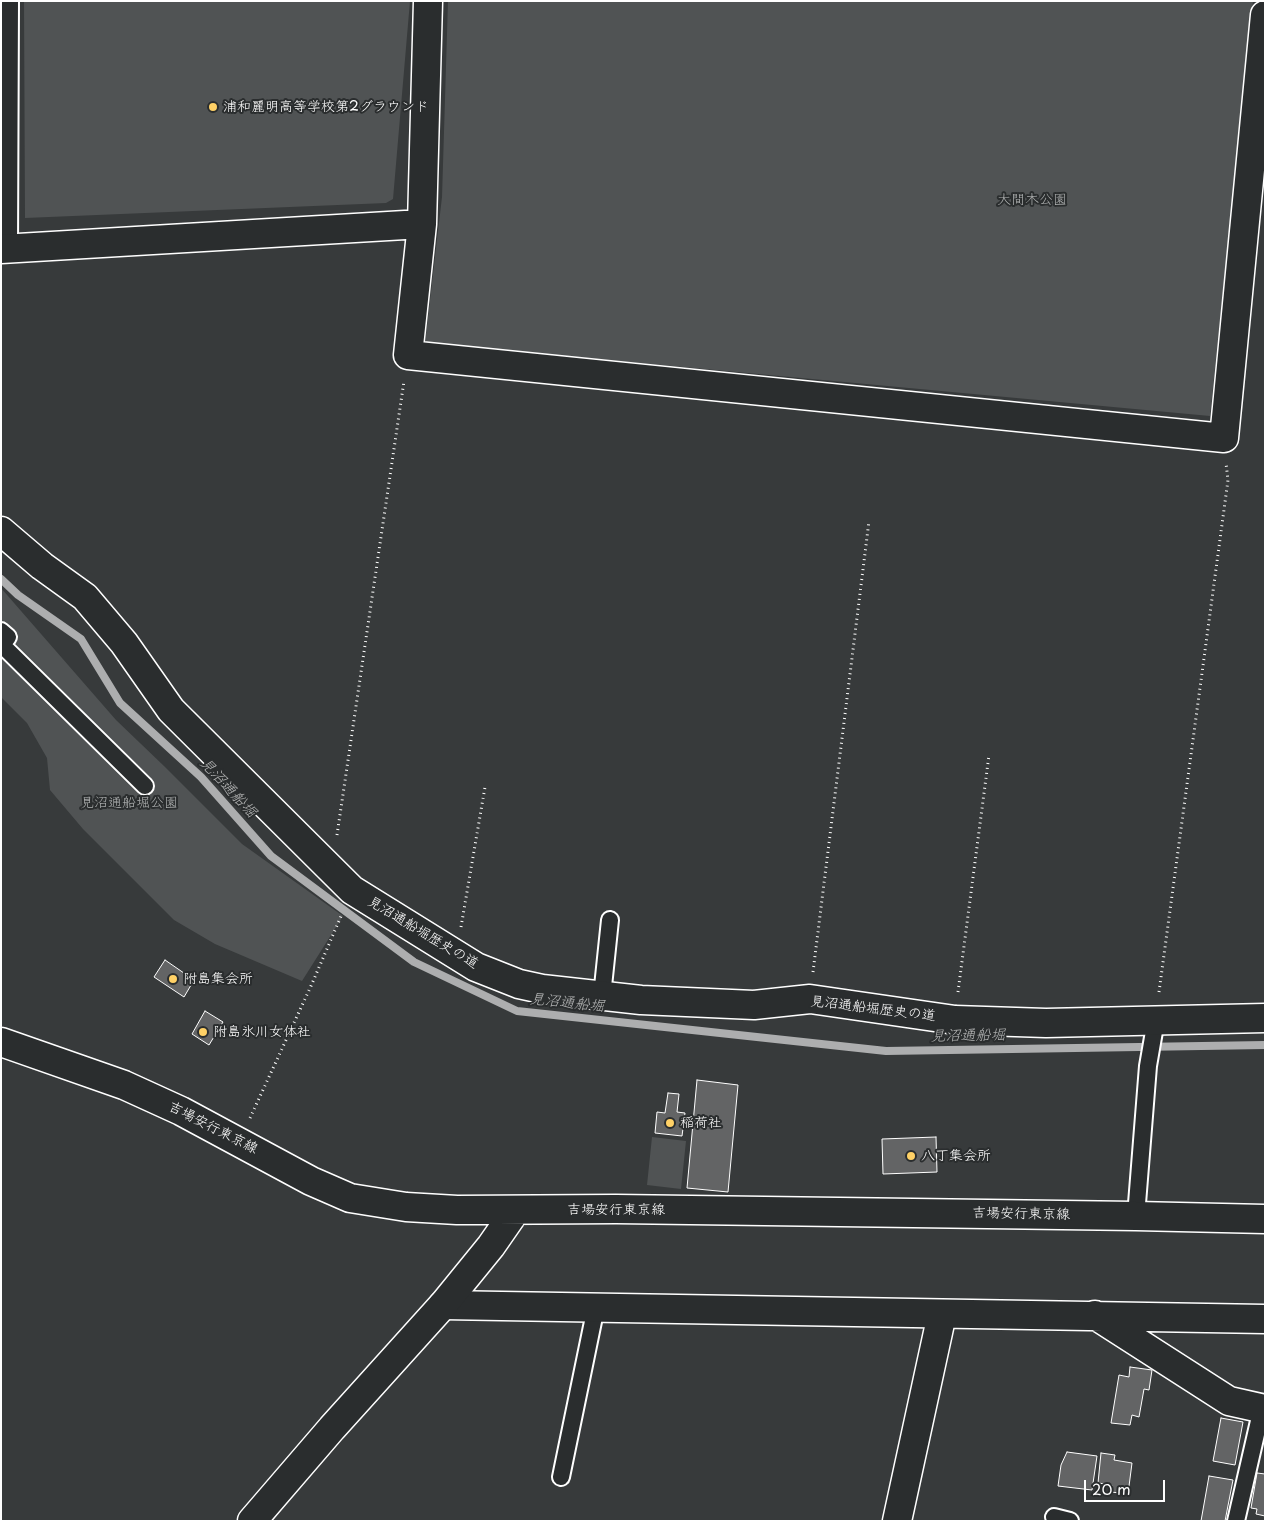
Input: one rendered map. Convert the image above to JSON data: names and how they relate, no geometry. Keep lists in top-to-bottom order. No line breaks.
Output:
{"streets":{"street":["見沼通船堀歴史の道","吉場安行東京線"]},"water":["見沼通船堀"],"parks":["大間木公園","見沼通船堀公園"],"places":["浦和麗明高等学校第2グラウンド","附島集会所","附島氷川女体社","稲荷社","八丁集会所"],"scale_bar":"20 m"}
